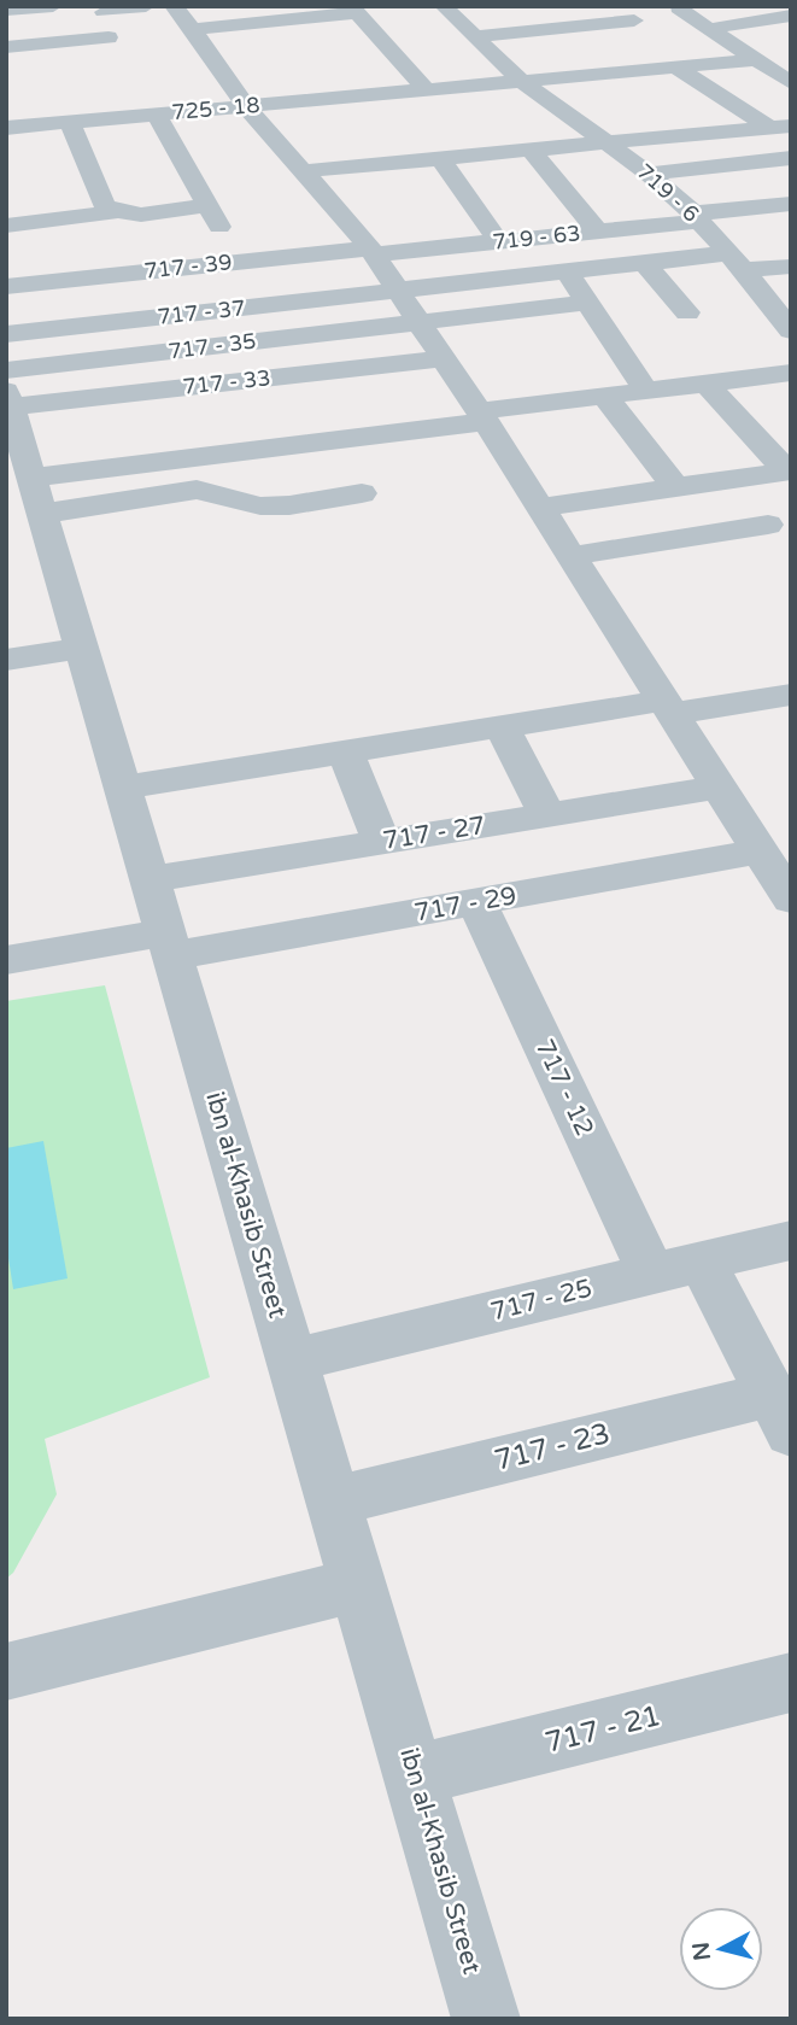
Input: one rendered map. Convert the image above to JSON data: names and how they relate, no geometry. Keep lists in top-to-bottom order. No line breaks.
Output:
{"streets":{"street":["725 - 18","719 - 6","719 - 63","717 - 39","717 - 37","717 - 35","717 - 33","717 - 27","717 - 29","717 - 12","ibn al-Khasib Street","717 - 25","717 - 23","717 - 21"]},"crossings":[["725 - 18","719 - 6"],["719 - 6","719 - 63"],["719 - 6","717 - 37"],["719 - 63","717 - 39"],["717 - 35","717 - 33"],["717 - 35","ibn al-Khasib Street"],["717 - 33","ibn al-Khasib Street"],["717 - 27","ibn al-Khasib Street"],["717 - 29","717 - 12"],["717 - 29","ibn al-Khasib Street"],["717 - 12","717 - 25"],["ibn al-Khasib Street","717 - 25"],["ibn al-Khasib Street","717 - 23"],["ibn al-Khasib Street","717 - 21"]],"north":"left"}
